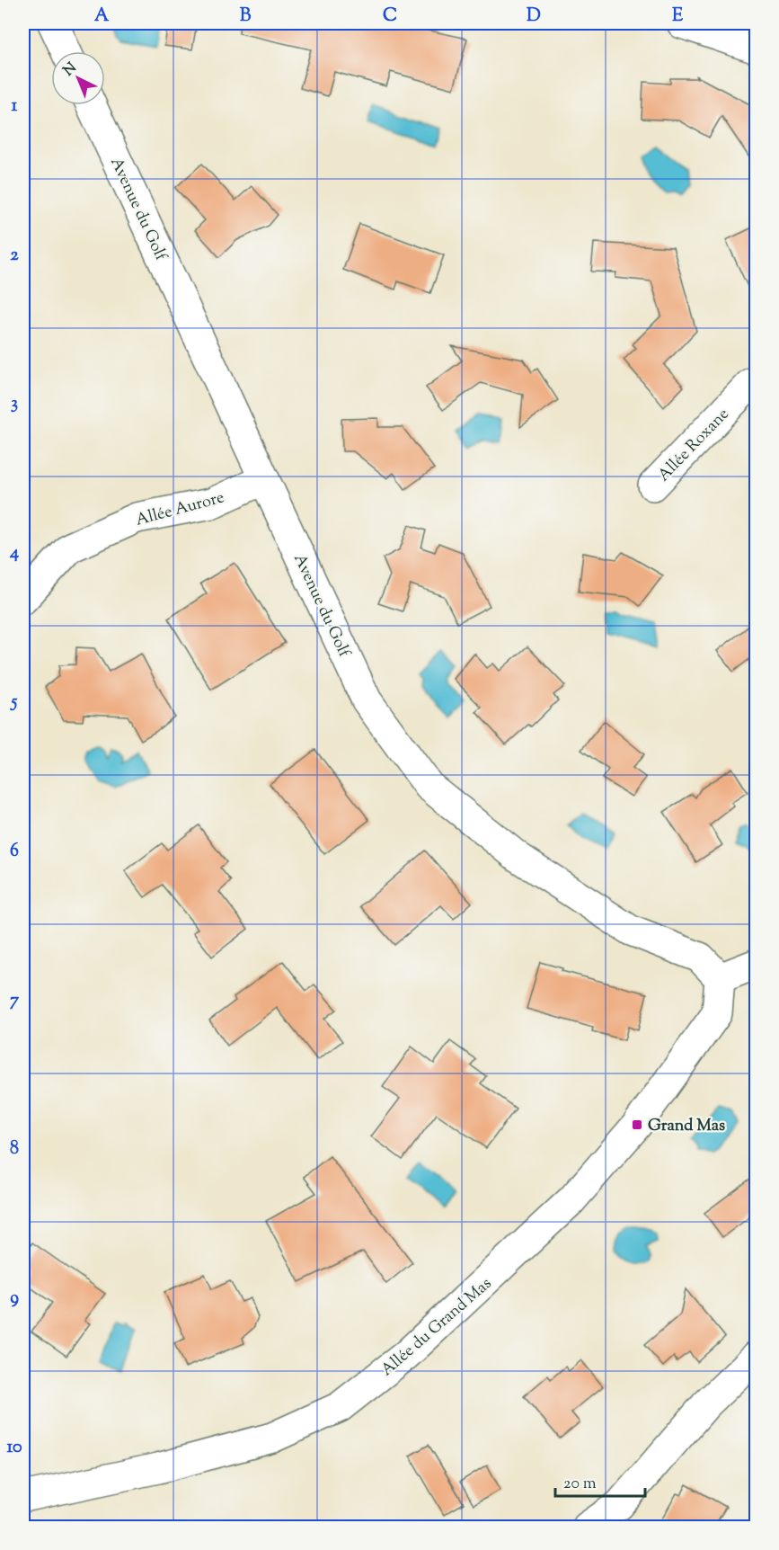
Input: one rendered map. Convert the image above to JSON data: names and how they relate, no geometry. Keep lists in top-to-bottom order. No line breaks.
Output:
{"streets":{"street":["Avenue du Golf","Allée Roxane","Allée Aurore","Allée du Grand Mas"]},"crossings":[["Avenue du Golf","Allée Aurore"],["Avenue du Golf","Allée du Grand Mas"]],"places":{"transit":["Grand Mas"]},"scale_bar":"20 m","north":"top left","grid":{"columns":["A","B","C","D","E"],"rows":["1","2","3","4","5","6","7","8","9","10"]}}
